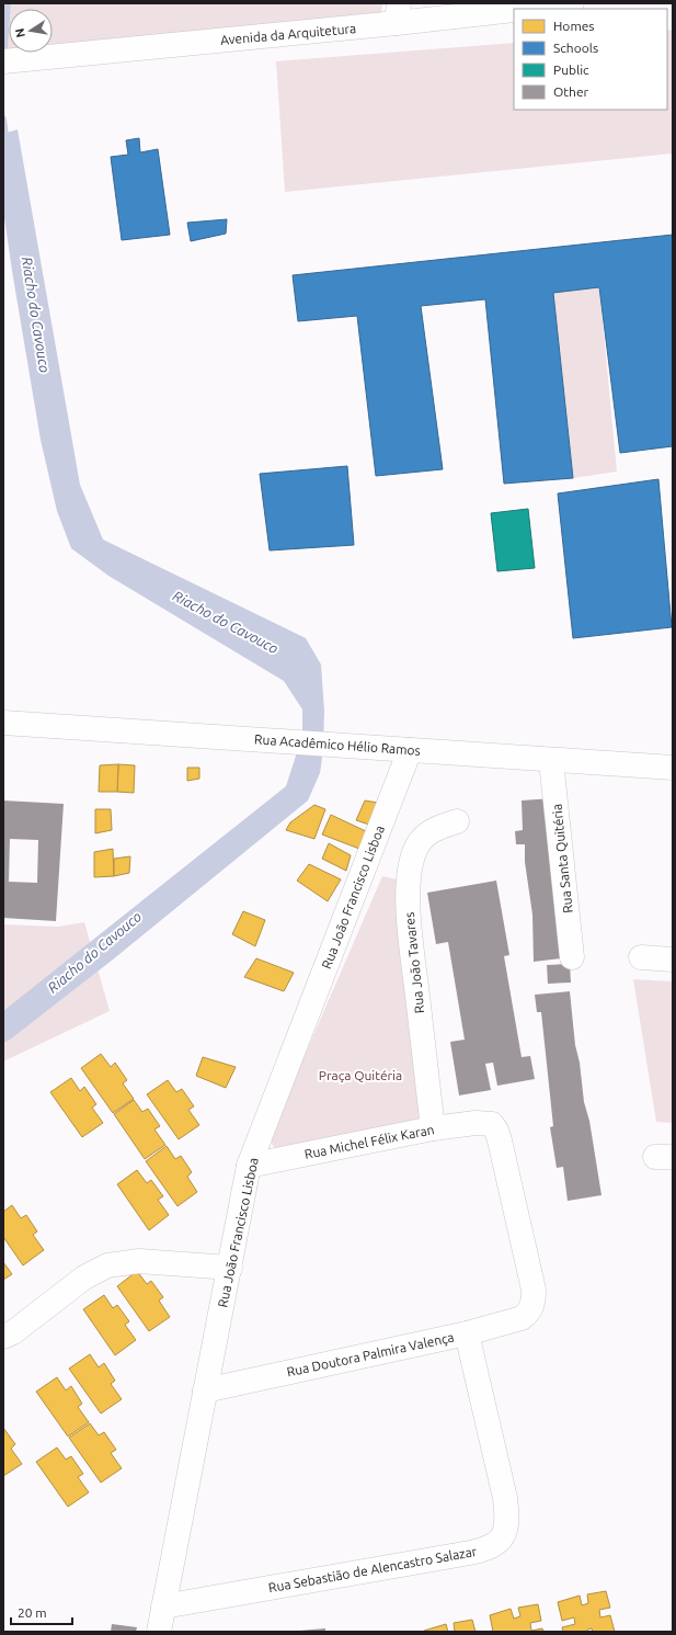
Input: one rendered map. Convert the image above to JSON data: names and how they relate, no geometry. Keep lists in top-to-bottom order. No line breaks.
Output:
{"streets":{"street":["Avenida da Arquitetura","Rua Acadêmico Hélio Ramos","Rua Santa Quitéria","Rua João Francisco Lisboa","Rua João Tavares","Rua Michel Félix Karan","Rua Doutora Palmira Valença","Rua Sebastião de Alencastro Salazar"]},"crossings":[["Rua Acadêmico Hélio Ramos","Rua Santa Quitéria"],["Rua Acadêmico Hélio Ramos","Rua João Francisco Lisboa"],["Rua João Francisco Lisboa","Rua Michel Félix Karan"],["Rua João Francisco Lisboa","Rua Doutora Palmira Valença"],["Rua João Francisco Lisboa","Rua Sebastião de Alencastro Salazar"],["Rua João Tavares","Rua Michel Félix Karan"],["Rua Michel Félix Karan","Rua Doutora Palmira Valença"],["Rua Doutora Palmira Valença","Rua Sebastião de Alencastro Salazar"]],"water":["Riacho do Cavouco"],"parks":["Praça Quitéria"],"legend":["Homes","Schools","Public","Other"],"scale_bar":"20 m","north":"left"}
